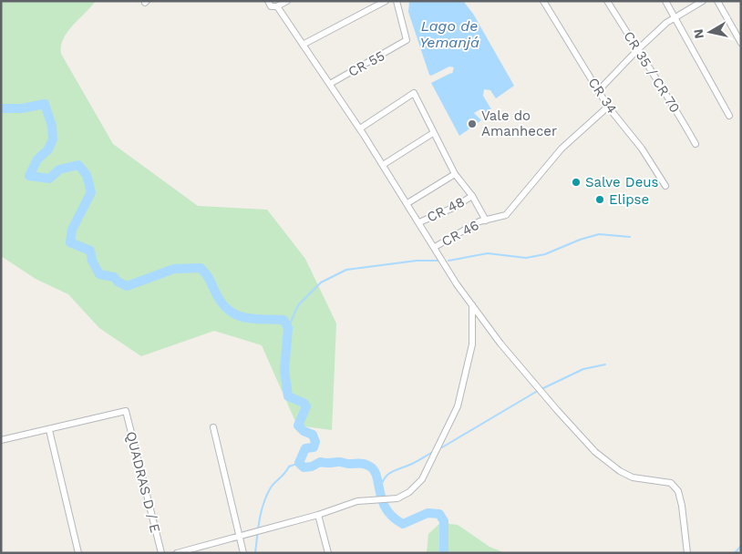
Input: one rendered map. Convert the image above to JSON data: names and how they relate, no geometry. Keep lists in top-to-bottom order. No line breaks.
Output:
{"streets":{"street":["CR 55","CR 35 / CR 70","CR 34","CR 48","CR 46","QUADRAS D / E"]},"crossings":[["CR 34","CR 46"]],"water":["Lago de Yemanjá"],"places":["Vale do Amanhecer","Salve Deus","Elipse"],"north":"left"}
